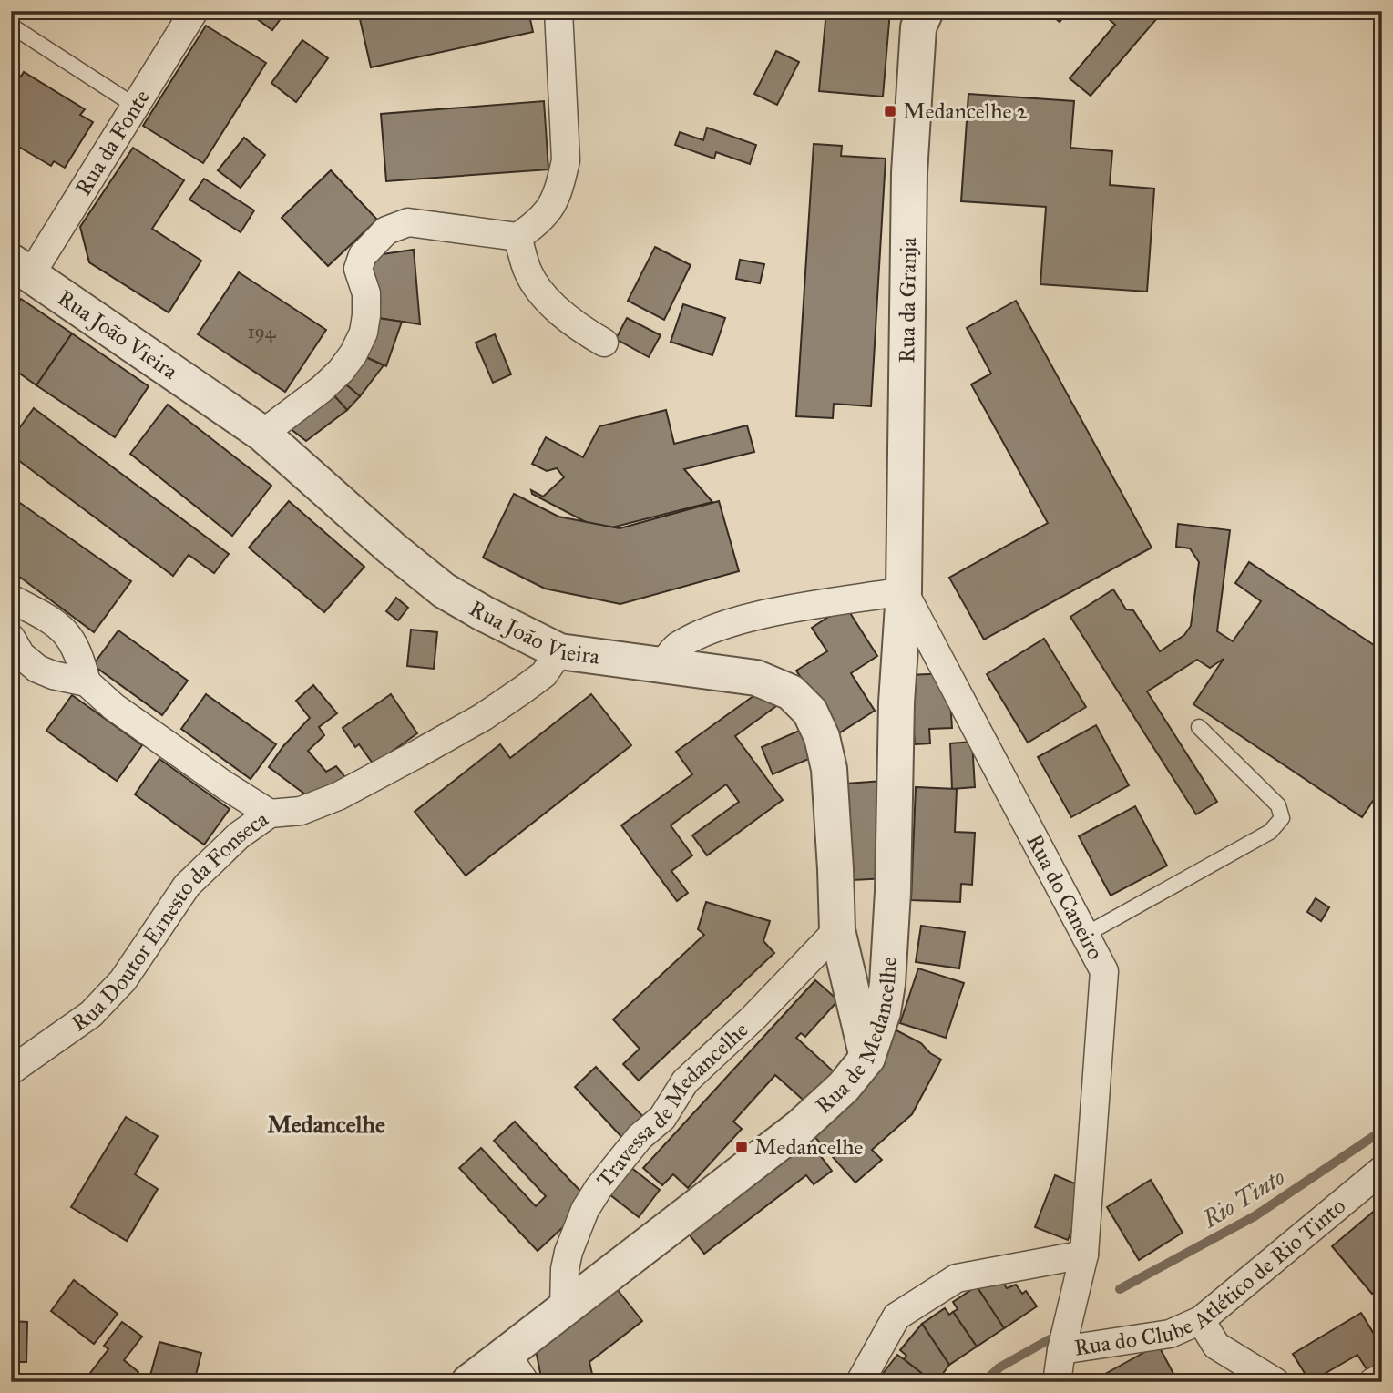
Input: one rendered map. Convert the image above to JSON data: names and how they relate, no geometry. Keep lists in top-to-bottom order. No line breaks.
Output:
{"streets":{"street":["Rua da Fonte","Rua da Granja","Rua João Vieira","Rua do Caneiro","Rua Doutor Ernesto da Fonseca","Rua de Medancelhe","Travessa de Medancelhe","Rua do Clube Atlético de Rio Tinto"]},"crossings":[["Rua da Fonte","Rua João Vieira"],["Rua da Granja","Rua do Caneiro"],["Rua da Granja","Rua de Medancelhe"],["Rua João Vieira","Rua Doutor Ernesto da Fonseca"],["Rua João Vieira","Rua de Medancelhe"],["Rua João Vieira","Travessa de Medancelhe"],["Rua do Caneiro","Rua de Medancelhe"],["Rua do Caneiro","Rua do Clube Atlético de Rio Tinto"],["Rua de Medancelhe","Travessa de Medancelhe"]],"districts":["Medancelhe"],"water":["Rio Tinto"],"places":{"transit":["Medancelhe 2","Medancelhe"]},"house_numbers":["194"]}
